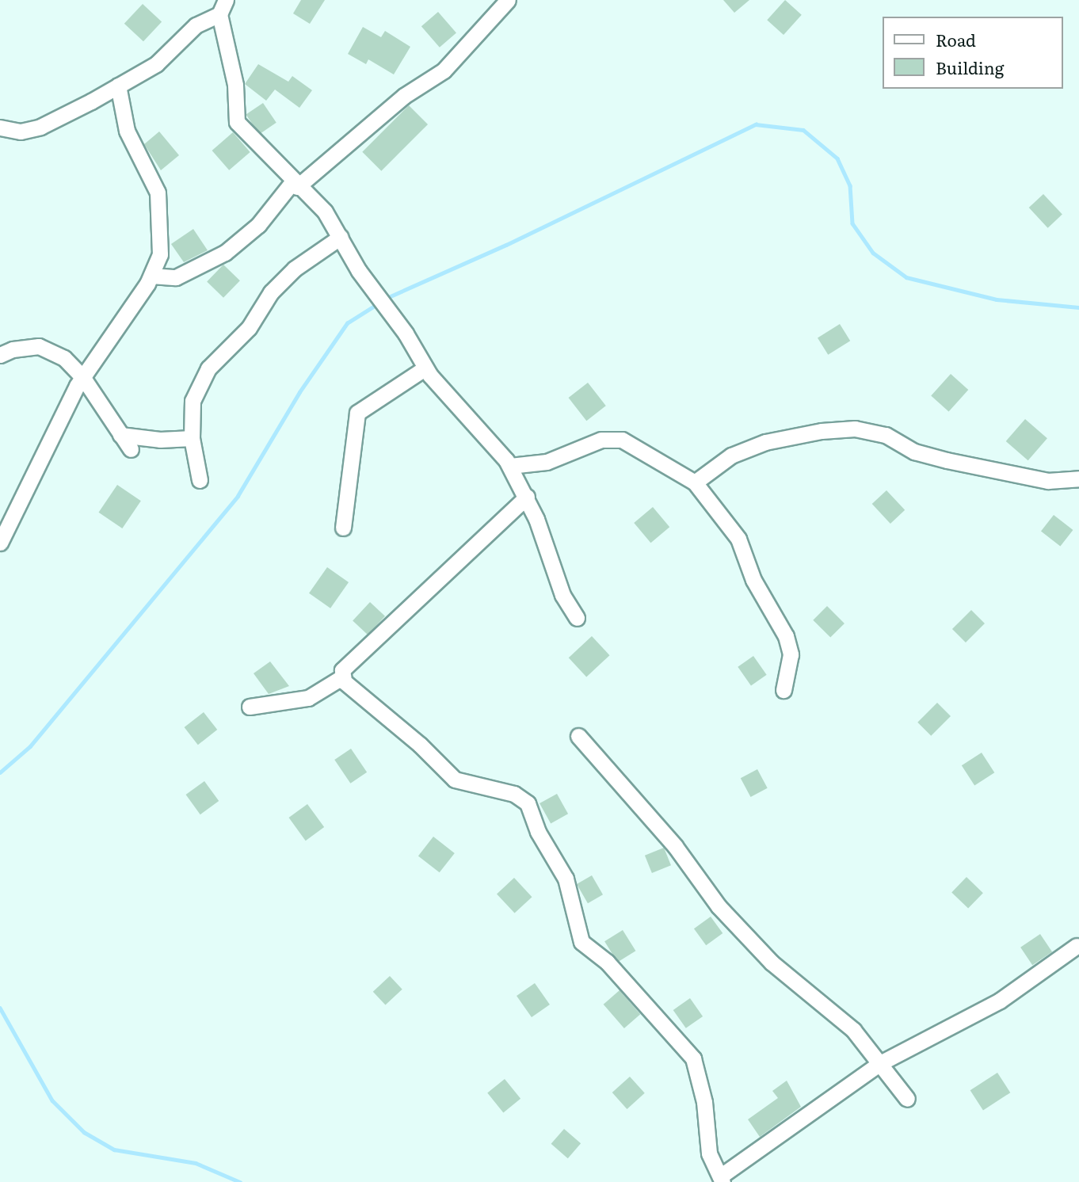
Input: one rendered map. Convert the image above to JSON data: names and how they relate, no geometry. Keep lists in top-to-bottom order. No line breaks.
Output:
{"legend":["Road","Building"]}
